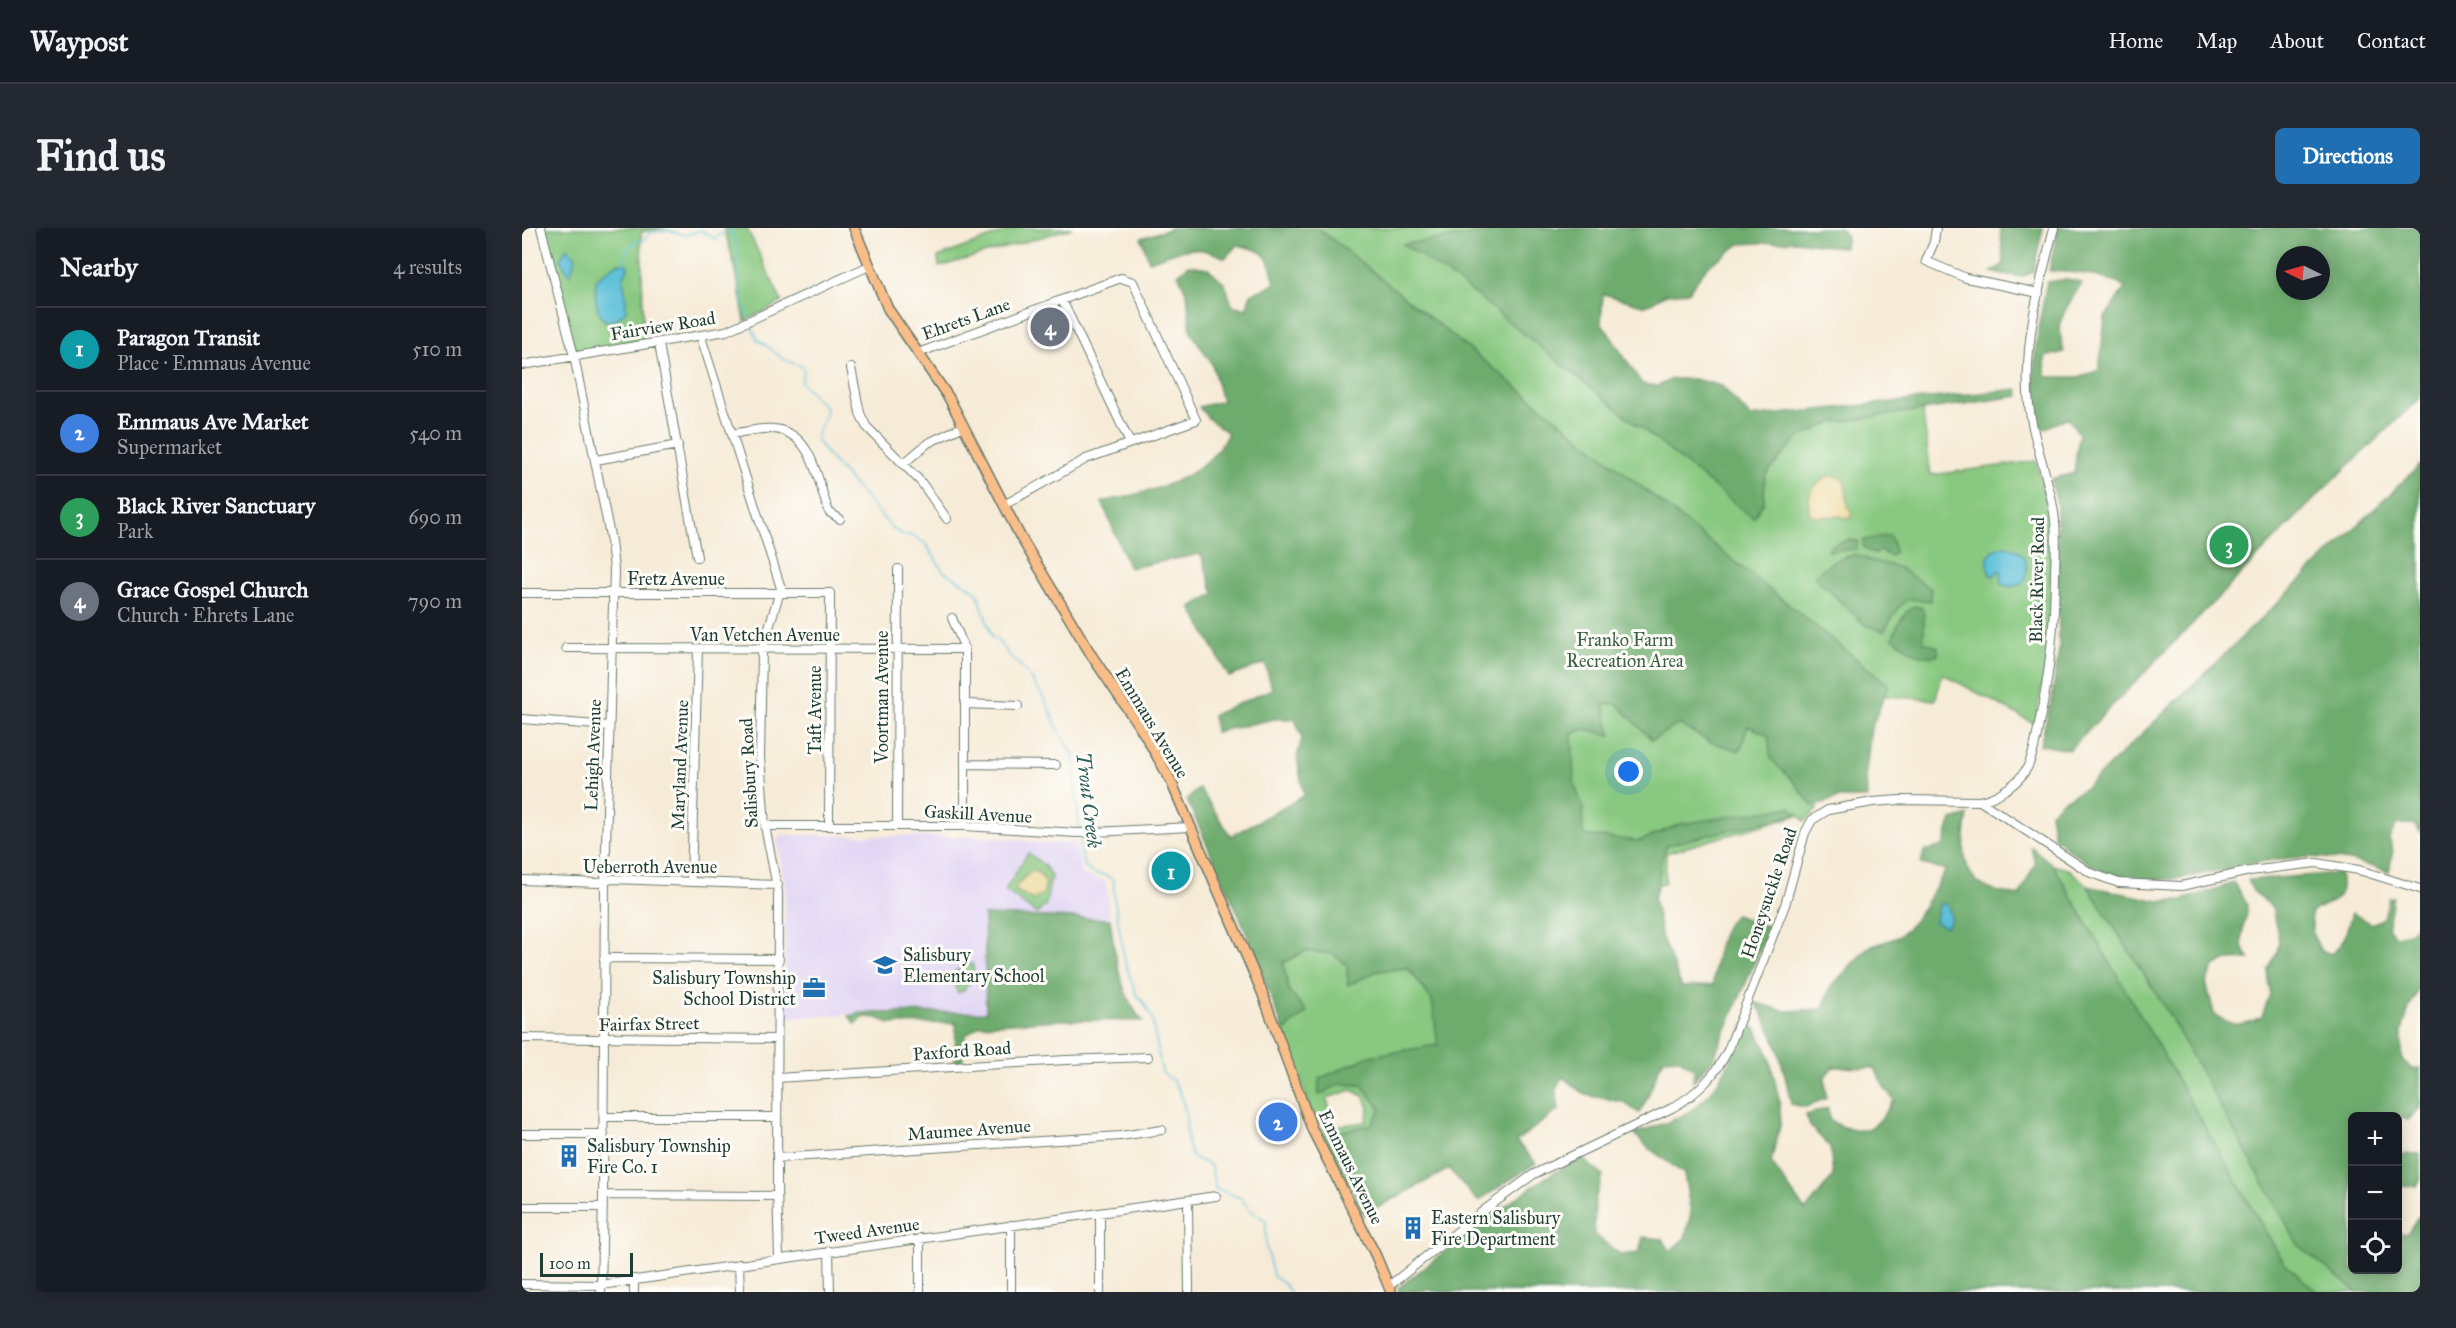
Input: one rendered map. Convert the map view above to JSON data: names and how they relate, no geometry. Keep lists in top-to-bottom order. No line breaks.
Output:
{"streets":{"main road":["Emmaus Avenue"],"street":["Ehrets Lane","Fairview Road","Fretz Avenue","Black River Road","Van Vetchen Avenue","Voortman Avenue","Taft Avenue","Lehigh Avenue","Maryland Avenue","Salisbury Road","Gaskill Avenue","Ueberroth Avenue","Honeysuckle Road","Fairfax Street","Paxford Road","Maumee Avenue","Tweed Avenue"]},"crossings":[["Ehrets Lane","Emmaus Avenue"],["Fairview Road","Emmaus Avenue"],["Fairview Road","Lehigh Avenue"],["Fretz Avenue","Taft Avenue"],["Fretz Avenue","Lehigh Avenue"],["Fretz Avenue","Salisbury Road"],["Black River Road","Honeysuckle Road"],["Van Vetchen Avenue","Voortman Avenue"],["Van Vetchen Avenue","Taft Avenue"],["Van Vetchen Avenue","Lehigh Avenue"],["Van Vetchen Avenue","Maryland Avenue"],["Van Vetchen Avenue","Salisbury Road"],["Voortman Avenue","Gaskill Avenue"],["Taft Avenue","Gaskill Avenue"],["Emmaus Avenue","Gaskill Avenue"],["Emmaus Avenue","Honeysuckle Road"],["Lehigh Avenue","Ueberroth Avenue"],["Lehigh Avenue","Fairfax Street"],["Lehigh Avenue","Tweed Avenue"],["Maryland Avenue","Ueberroth Avenue"],["Salisbury Road","Gaskill Avenue"],["Salisbury Road","Ueberroth Avenue"],["Salisbury Road","Fairfax Street"],["Salisbury Road","Paxford Road"],["Salisbury Road","Maumee Avenue"],["Salisbury Road","Tweed Avenue"]],"water":["Trout Creek"],"parks":["Franko Farm Recreation Area"],"places":{"school or university":["Salisbury Elementary School"],"office":["Salisbury Township School District"],"building":["Salisbury Township Fire Co. 1","Eastern Salisbury Fire Department"]},"scale_bar":"100 m","north":"left","page":{"header":"Waypost","nav":["Home","Map","About","Contact"],"buttons":"Directions","title":"Find us","heading":["Nearby","4 results"],"pins":["4","3","1","2"],"list":[{"mark":"1","name":"Paragon Transit","note":"Place · Emmaus Avenue","value":"510 m"},{"mark":"2","name":"Emmaus Ave Market","note":"Supermarket","value":"540 m"},{"mark":"3","name":"Black River Sanctuary","note":"Park","value":"690 m"},{"mark":"4","name":"Grace Gospel Church","note":"Church · Ehrets Lane","value":"790 m"}],"map_buttons":["+","−"],"scale":"100 m"}}
